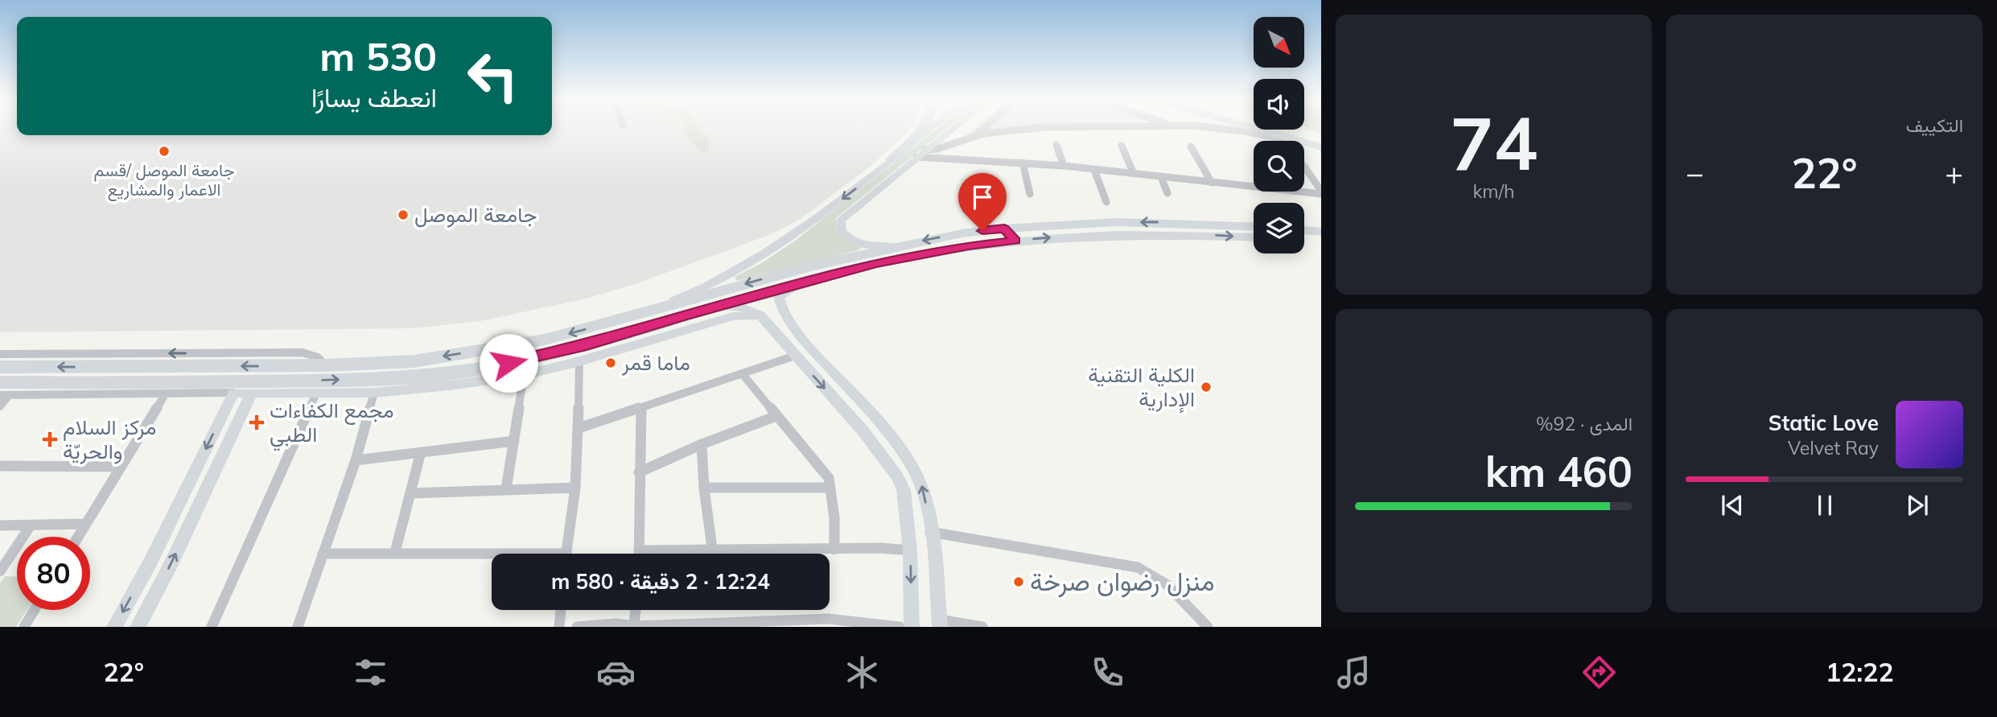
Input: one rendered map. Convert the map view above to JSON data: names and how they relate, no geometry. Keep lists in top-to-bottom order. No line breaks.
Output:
{"places":{"other":["جامعة الموصل /قسم الاعمار والمشاريع","جامعة الموصل","ماما قمر","الكلية التقنية الإدارية","منزل رضوان صرخة"],"health":["مجمع الكفاءات الطبي","مركز السلام والحريّة"]},"north":"bottom right","page":{"tile":["التكييف",["74","km/h"],["المدى · 92%","460 km"]],"turn":["530 m","انعطف يسارًا"],"heat":["−","22°","+"],"song":["Static Love","Velvet Ray"],"limit":"80","trip":"12:24 · 2 دقيقة · 580 m","tabs":["12:22","22°"]}}
